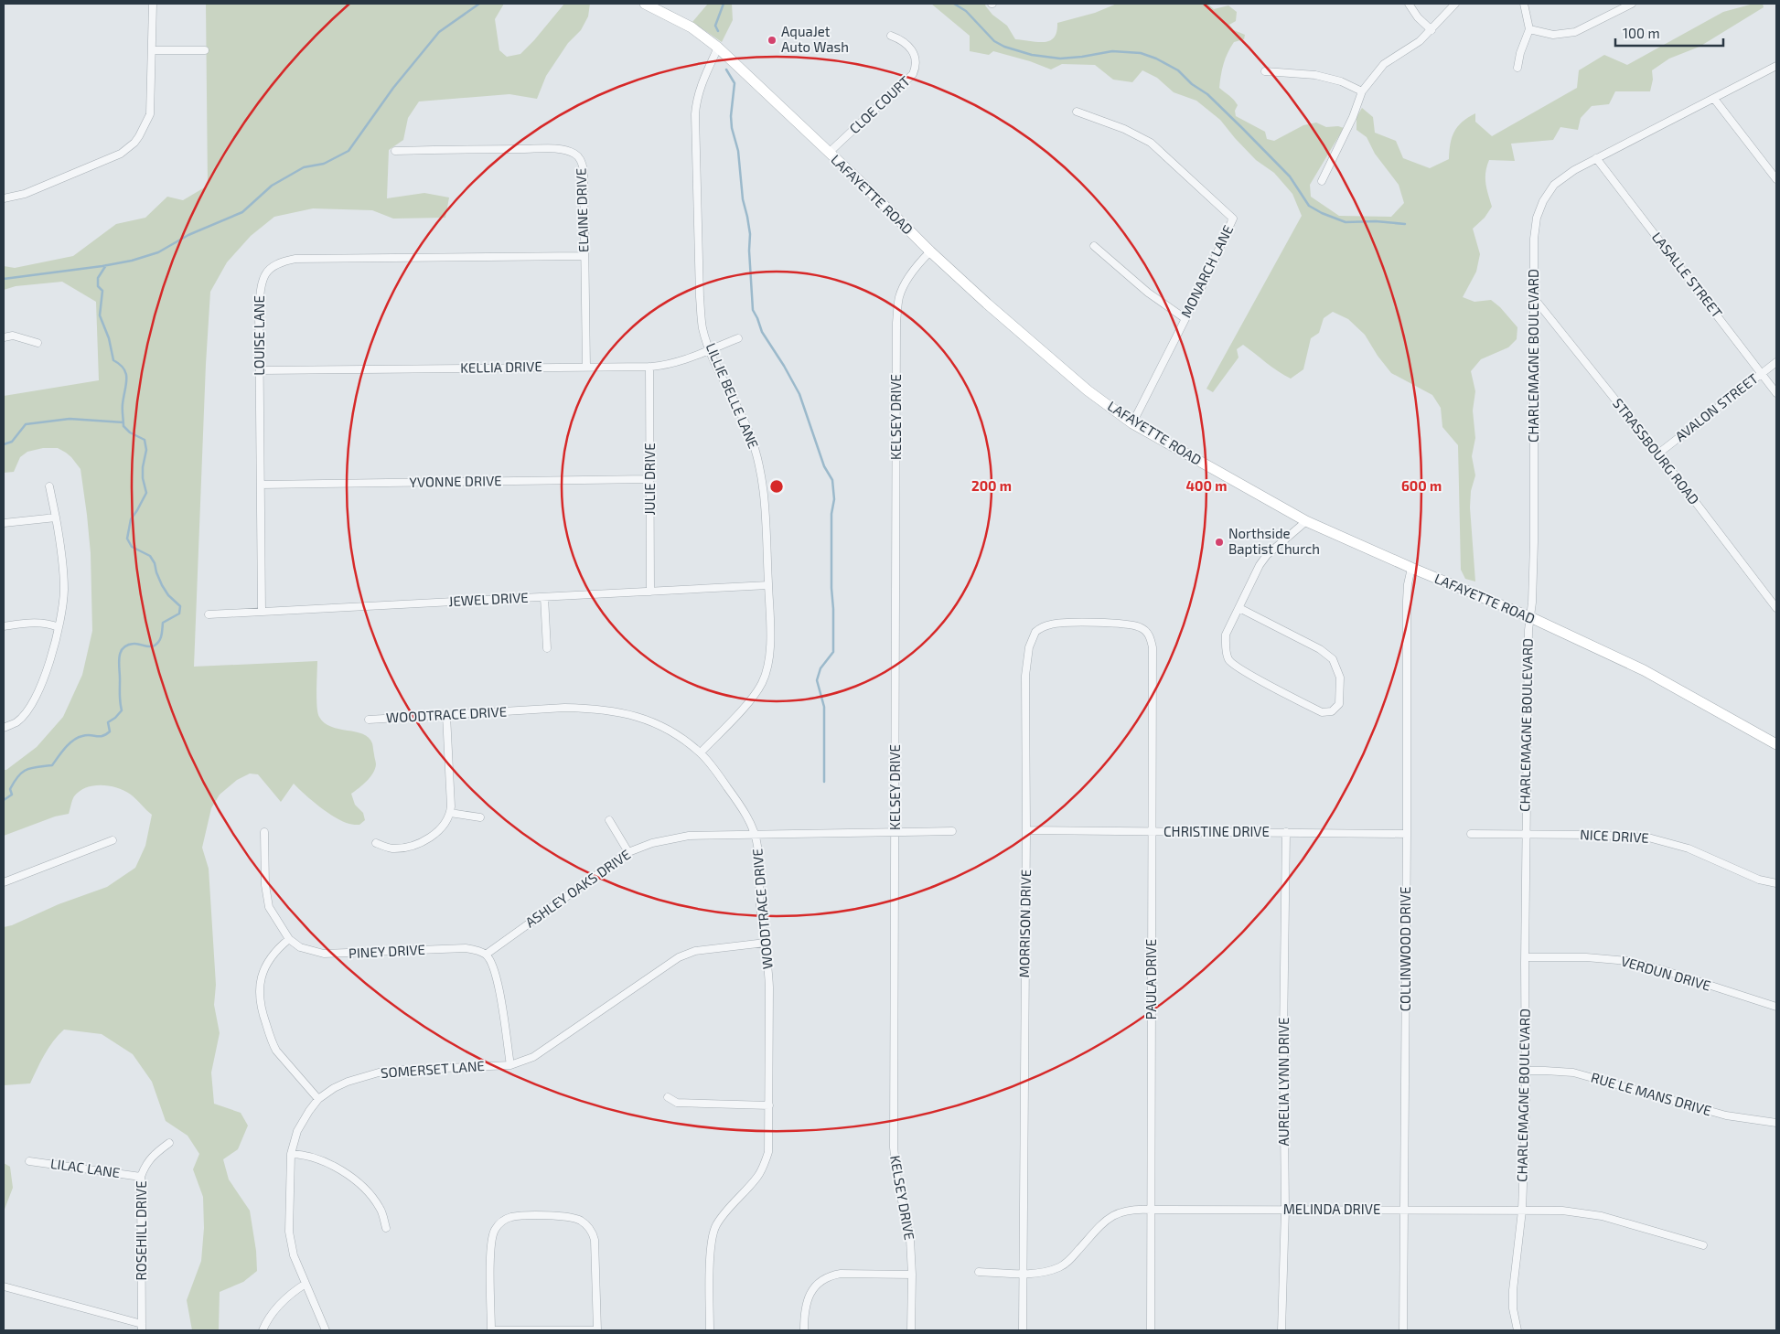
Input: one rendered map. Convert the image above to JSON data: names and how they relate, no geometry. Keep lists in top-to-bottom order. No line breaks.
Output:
{"streets":{"main road":["LAFAYETTE ROAD"],"street":["CLOE COURT","ELAINE DRIVE","MONARCH LANE","LASALLE STREET","LOUISE LANE","CHARLEMAGNE BOULEVARD","KELLIA DRIVE","LILLIE BELLE LANE","AVALON STREET","KELSEY DRIVE","STRASSBOURG ROAD","JULIE DRIVE","YVONNE DRIVE","JEWEL DRIVE","WOODTRACE DRIVE","CHRISTINE DRIVE","NICE DRIVE","ASHLEY OAKS DRIVE","MORRISON DRIVE","COLLINWOOD DRIVE","PINEY DRIVE","VERDUN DRIVE","PAULA DRIVE","SOMERSET LANE","AURELIA LYNN DRIVE","RUE LE MANS DRIVE","LILAC LANE","MELINDA DRIVE","ROSEHILL DRIVE"]},"crossings":[["CLOE COURT","LAFAYETTE ROAD"],["LAFAYETTE ROAD","MONARCH LANE"],["LAFAYETTE ROAD","CHARLEMAGNE BOULEVARD"],["LAFAYETTE ROAD","LILLIE BELLE LANE"],["LAFAYETTE ROAD","KELSEY DRIVE"],["LAFAYETTE ROAD","COLLINWOOD DRIVE"],["ELAINE DRIVE","LOUISE LANE"],["ELAINE DRIVE","KELLIA DRIVE"],["LASALLE STREET","CHARLEMAGNE BOULEVARD"],["LASALLE STREET","AVALON STREET"],["LOUISE LANE","KELLIA DRIVE"],["LOUISE LANE","YVONNE DRIVE"],["LOUISE LANE","JEWEL DRIVE"],["CHARLEMAGNE BOULEVARD","STRASSBOURG ROAD"],["CHARLEMAGNE BOULEVARD","NICE DRIVE"],["CHARLEMAGNE BOULEVARD","VERDUN DRIVE"],["CHARLEMAGNE BOULEVARD","RUE LE MANS DRIVE"],["CHARLEMAGNE BOULEVARD","MELINDA DRIVE"],["KELLIA DRIVE","LILLIE BELLE LANE"],["KELLIA DRIVE","JULIE DRIVE"],["LILLIE BELLE LANE","JEWEL DRIVE"],["LILLIE BELLE LANE","WOODTRACE DRIVE"],["AVALON STREET","STRASSBOURG ROAD"],["KELSEY DRIVE","ASHLEY OAKS DRIVE"],["JULIE DRIVE","YVONNE DRIVE"],["JULIE DRIVE","JEWEL DRIVE"],["WOODTRACE DRIVE","ASHLEY OAKS DRIVE"],["WOODTRACE DRIVE","SOMERSET LANE"],["CHRISTINE DRIVE","MORRISON DRIVE"],["CHRISTINE DRIVE","COLLINWOOD DRIVE"],["CHRISTINE DRIVE","PAULA DRIVE"],["CHRISTINE DRIVE","AURELIA LYNN DRIVE"],["ASHLEY OAKS DRIVE","PINEY DRIVE"],["MORRISON DRIVE","PAULA DRIVE"],["MORRISON DRIVE","MELINDA DRIVE"],["COLLINWOOD DRIVE","MELINDA DRIVE"],["PAULA DRIVE","MELINDA DRIVE"],["AURELIA LYNN DRIVE","MELINDA DRIVE"],["LILAC LANE","ROSEHILL DRIVE"]],"places":["AquaJet Auto Wash","Northside Baptist Church"],"scale_bar":"100 m","rings":["200 m","400 m","600 m"]}
